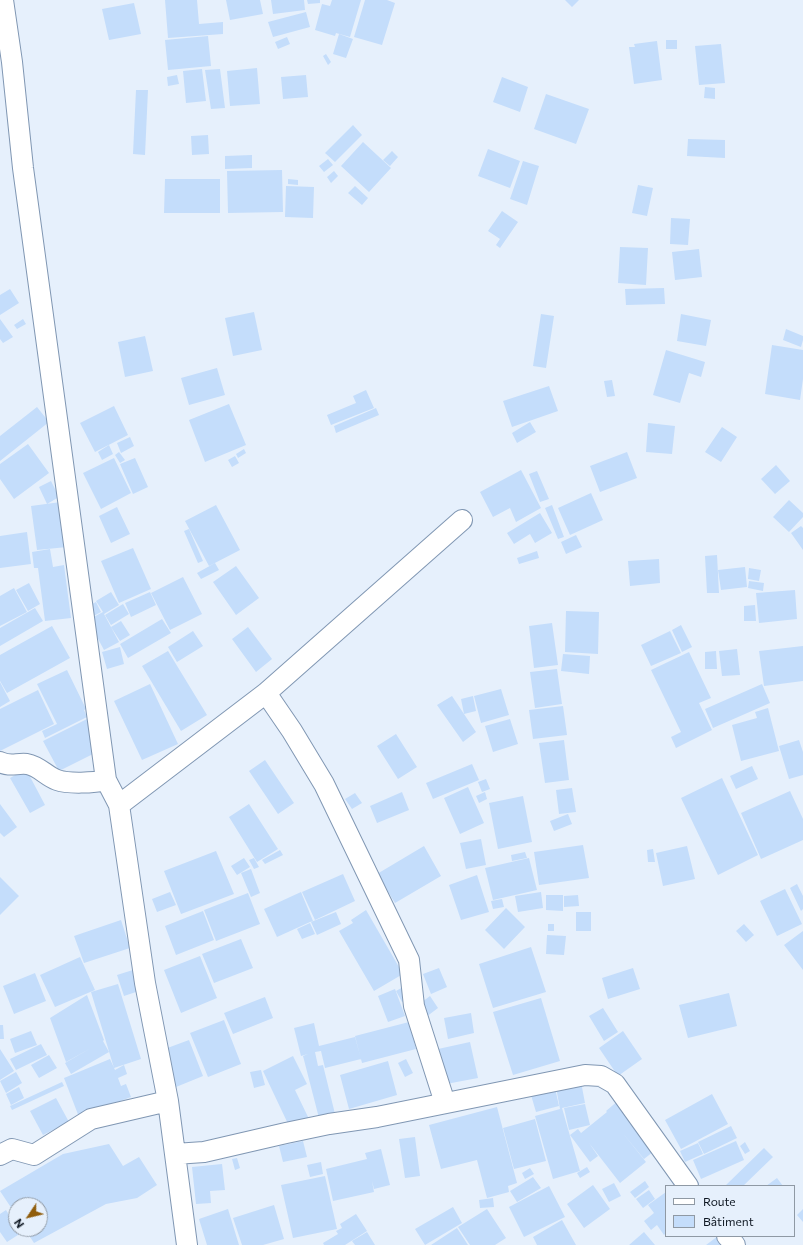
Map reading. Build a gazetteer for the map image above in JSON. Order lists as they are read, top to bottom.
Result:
{
  "legend": ["Route", "Bâtiment"],
  "north": "bottom left"
}
